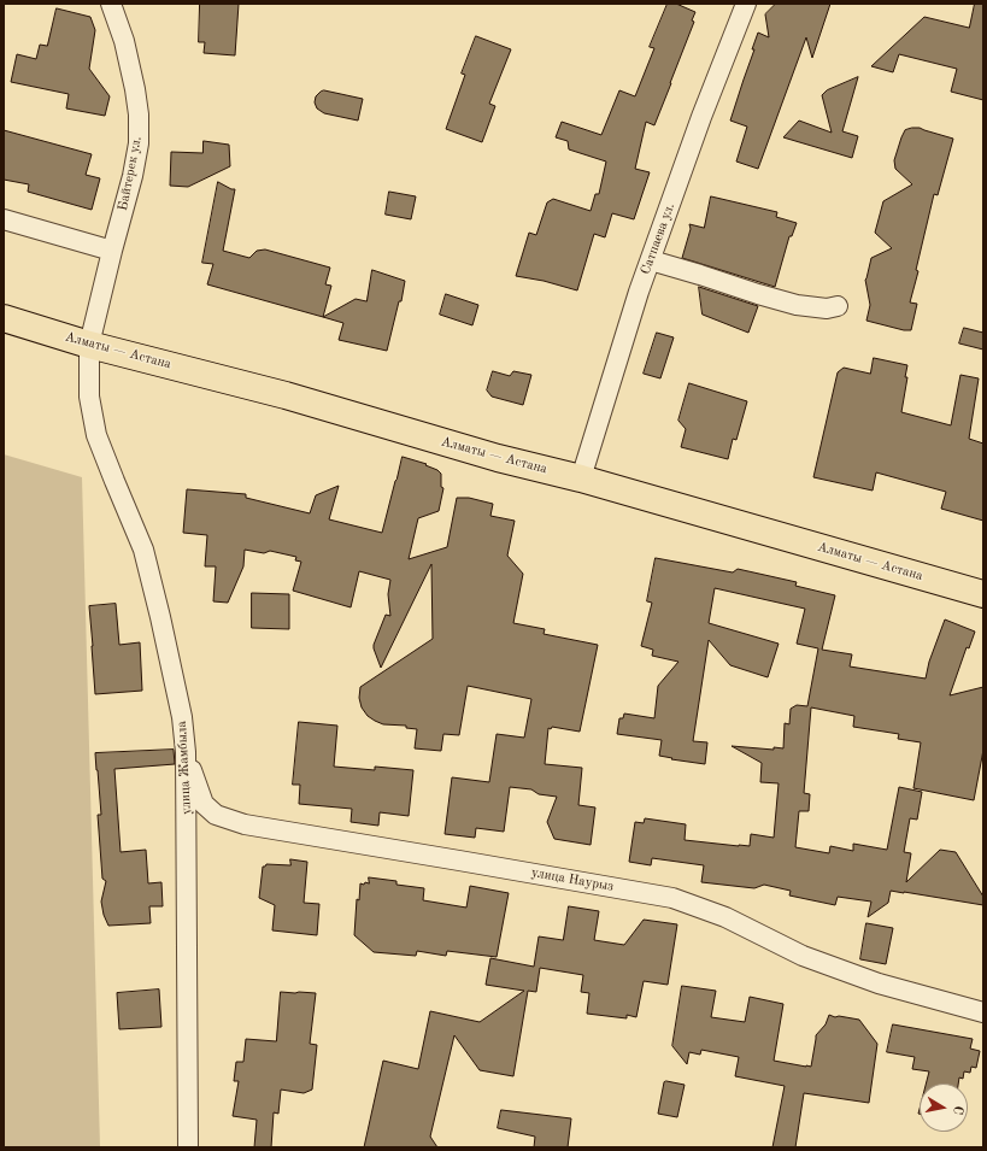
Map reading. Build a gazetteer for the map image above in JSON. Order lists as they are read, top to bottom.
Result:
{
  "streets": {
    "highway": ["Алматы — Астана"],
    "street": [
      "Байтерек ул.",
      "Сатпаева ул.",
      "улица Жамбыла",
      "улица Наурыз"
    ]
  },
  "crossings": [
    ["Байтерек ул.", "Алматы — Астана"],
    ["Байтерек ул.", "улица Жамбыла"],
    ["Сатпаева ул.", "Алматы — Астана"],
    ["Алматы — Астана", "улица Жамбыла"],
    ["улица Жамбыла", "улица Наурыз"]
  ],
  "north": "right"
}
